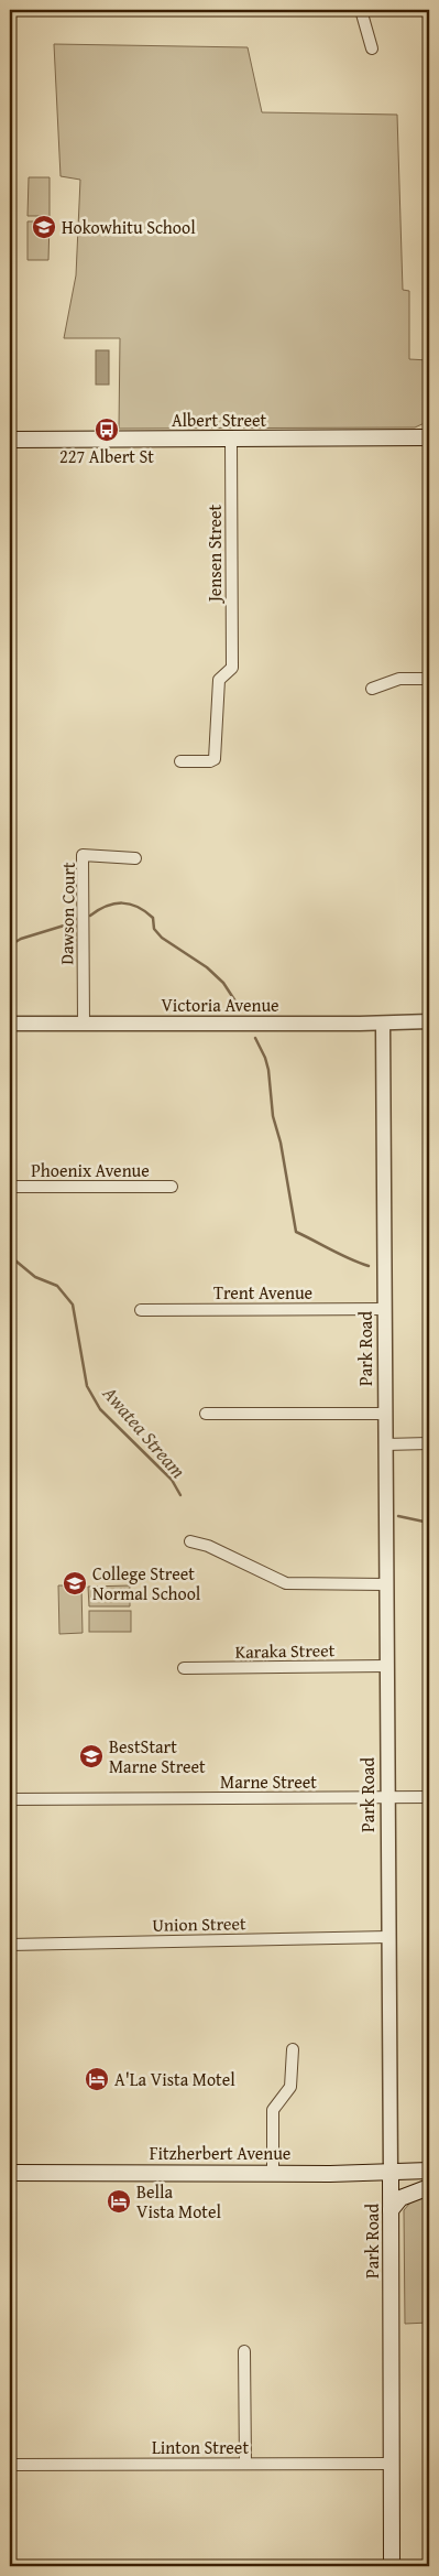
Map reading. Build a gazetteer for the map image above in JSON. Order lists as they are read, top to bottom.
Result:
{
  "streets": {
    "main road": ["Albert Street", "Park Road", "Fitzherbert Avenue"],
    "street": [
      "Jensen Street",
      "Dawson Court",
      "Victoria Avenue",
      "Phoenix Avenue",
      "Trent Avenue",
      "Karaka Street",
      "Marne Street",
      "Union Street",
      "Linton Street"
    ]
  },
  "crossings": [
    ["Albert Street", "Jensen Street"],
    ["Dawson Court", "Victoria Avenue"],
    ["Victoria Avenue", "Park Road"],
    ["Trent Avenue", "Park Road"],
    ["Park Road", "Karaka Street"],
    ["Park Road", "Marne Street"],
    ["Park Road", "Union Street"],
    ["Park Road", "Fitzherbert Avenue"],
    ["Park Road", "Linton Street"]
  ],
  "water": ["Awatea Stream"],
  "places": {
    "school or university": ["Hokowhitu School", "College Street Normal School", "BestStart Marne Street"],
    "bus stop": ["227 Albert St"],
    "hotel": ["A'La Vista Motel", "Bella Vista Motel"]
  }
}
